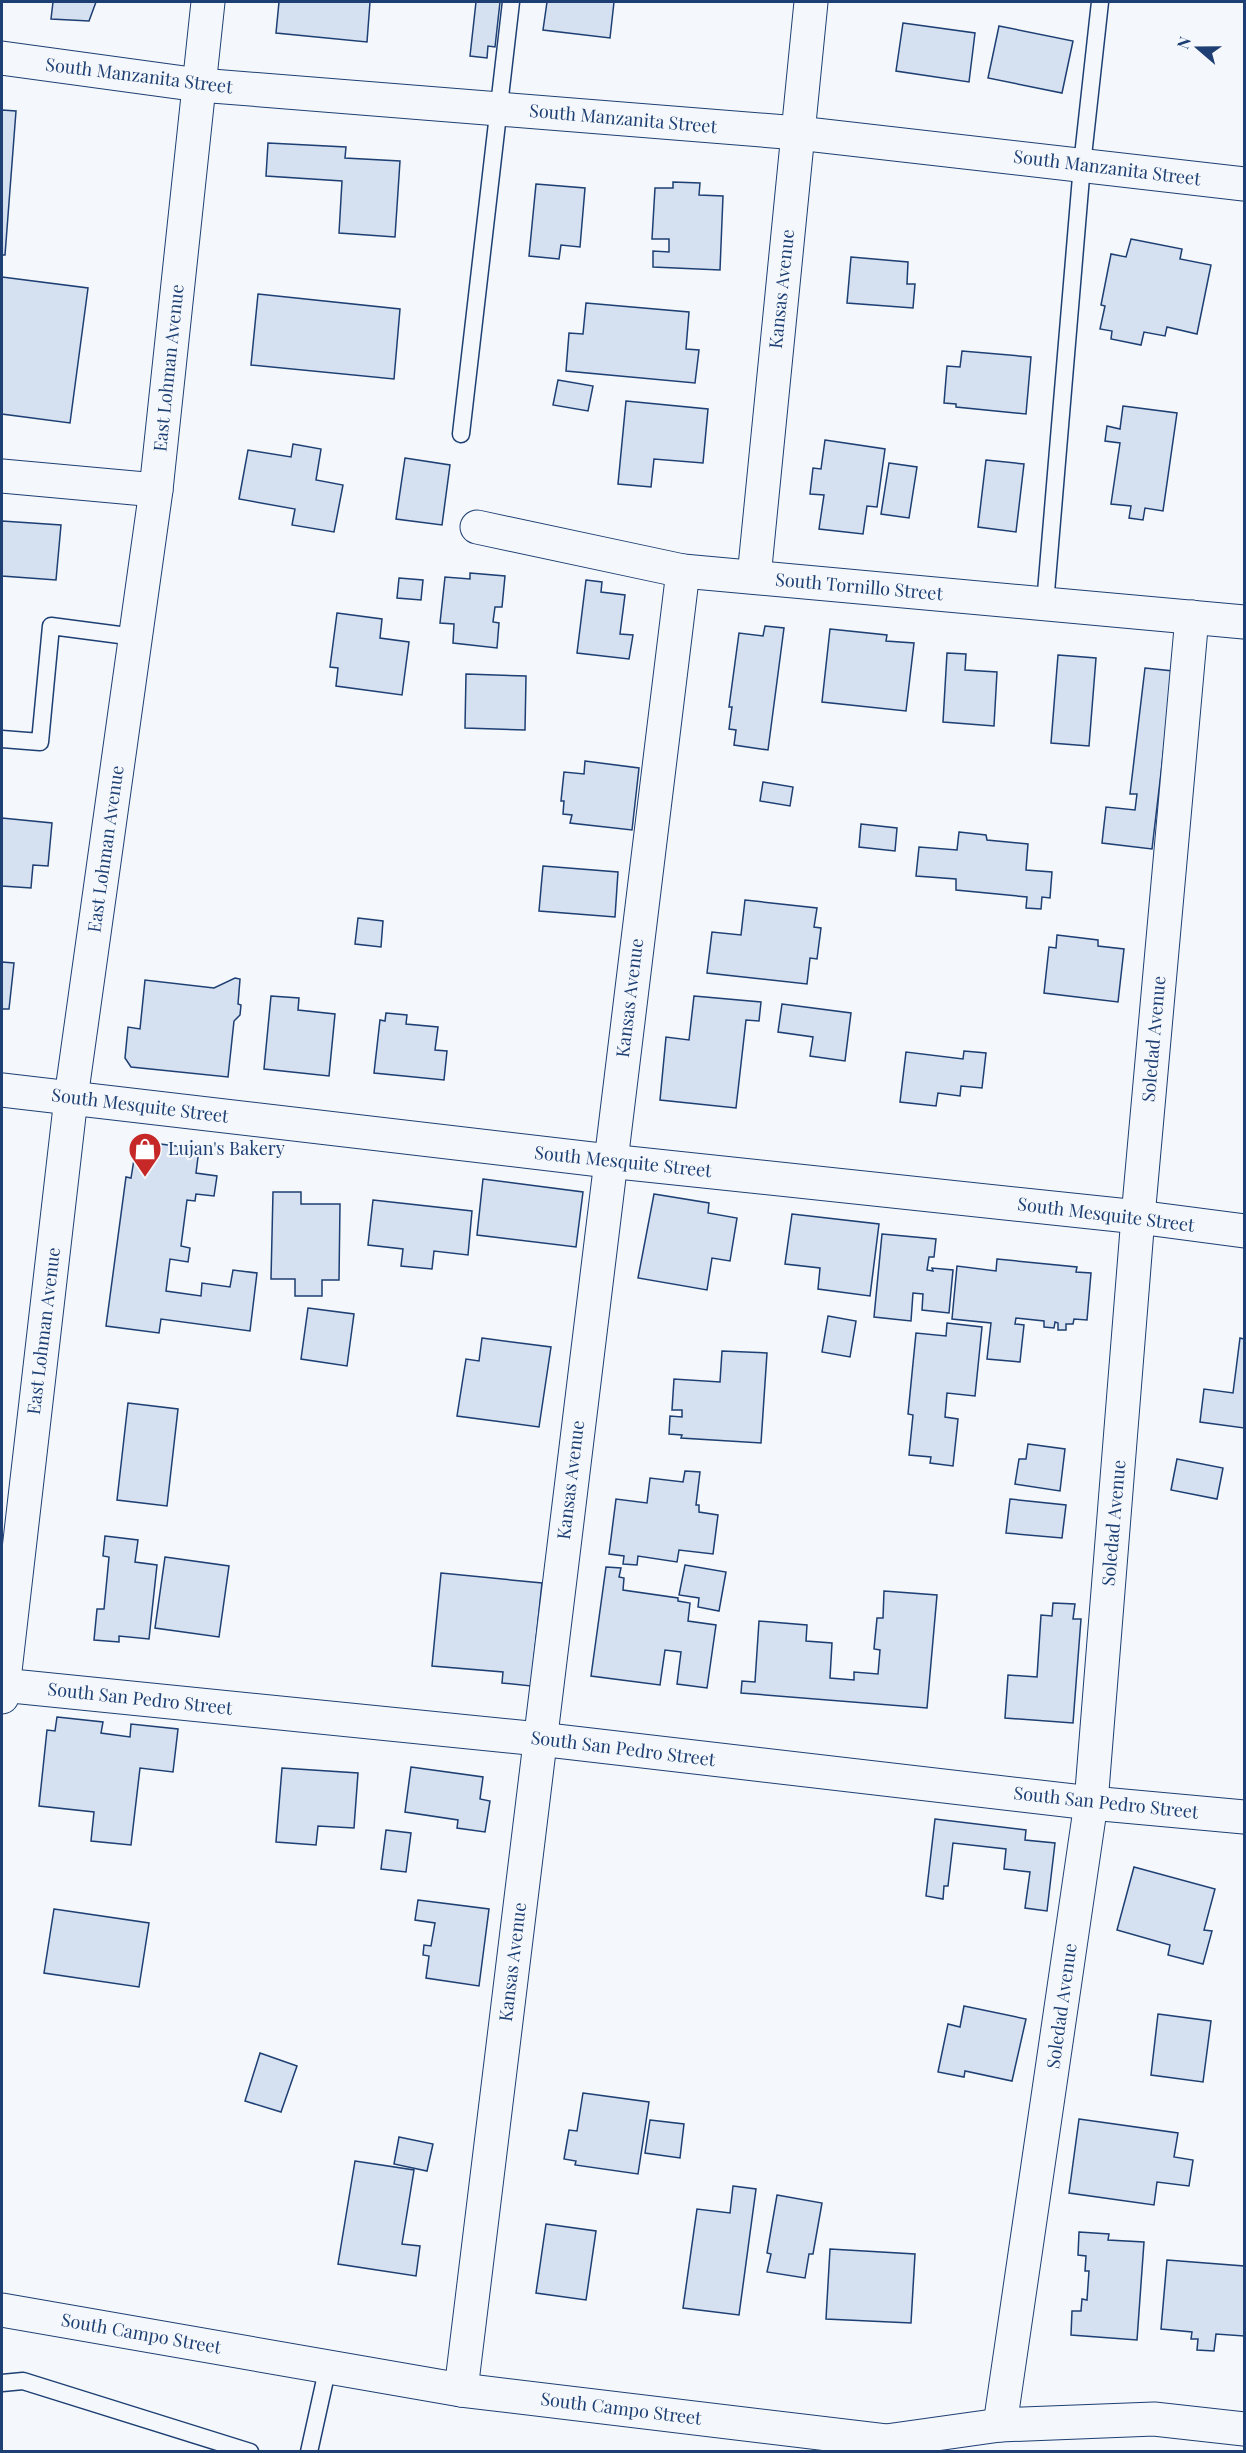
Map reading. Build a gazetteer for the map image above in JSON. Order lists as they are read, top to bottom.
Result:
{
  "streets": {
    "street": [
      "South Manzanita Street",
      "Kansas Avenue",
      "East Lohman Avenue",
      "South Tornillo Street",
      "Soledad Avenue",
      "South Mesquite Street",
      "South San Pedro Street",
      "South Campo Street"
    ]
  },
  "crossings": [
    ["South Manzanita Street", "Kansas Avenue"],
    ["South Manzanita Street", "East Lohman Avenue"],
    ["Kansas Avenue", "South Tornillo Street"],
    ["Kansas Avenue", "South Mesquite Street"],
    ["Kansas Avenue", "South San Pedro Street"],
    ["Kansas Avenue", "South Campo Street"],
    ["East Lohman Avenue", "South Mesquite Street"],
    ["East Lohman Avenue", "South San Pedro Street"],
    ["South Tornillo Street", "Soledad Avenue"],
    ["Soledad Avenue", "South Mesquite Street"],
    ["Soledad Avenue", "South San Pedro Street"],
    ["Soledad Avenue", "South Campo Street"]
  ],
  "places": {
    "shop": ["Lujan's Bakery"]
  },
  "north": "left"
}
